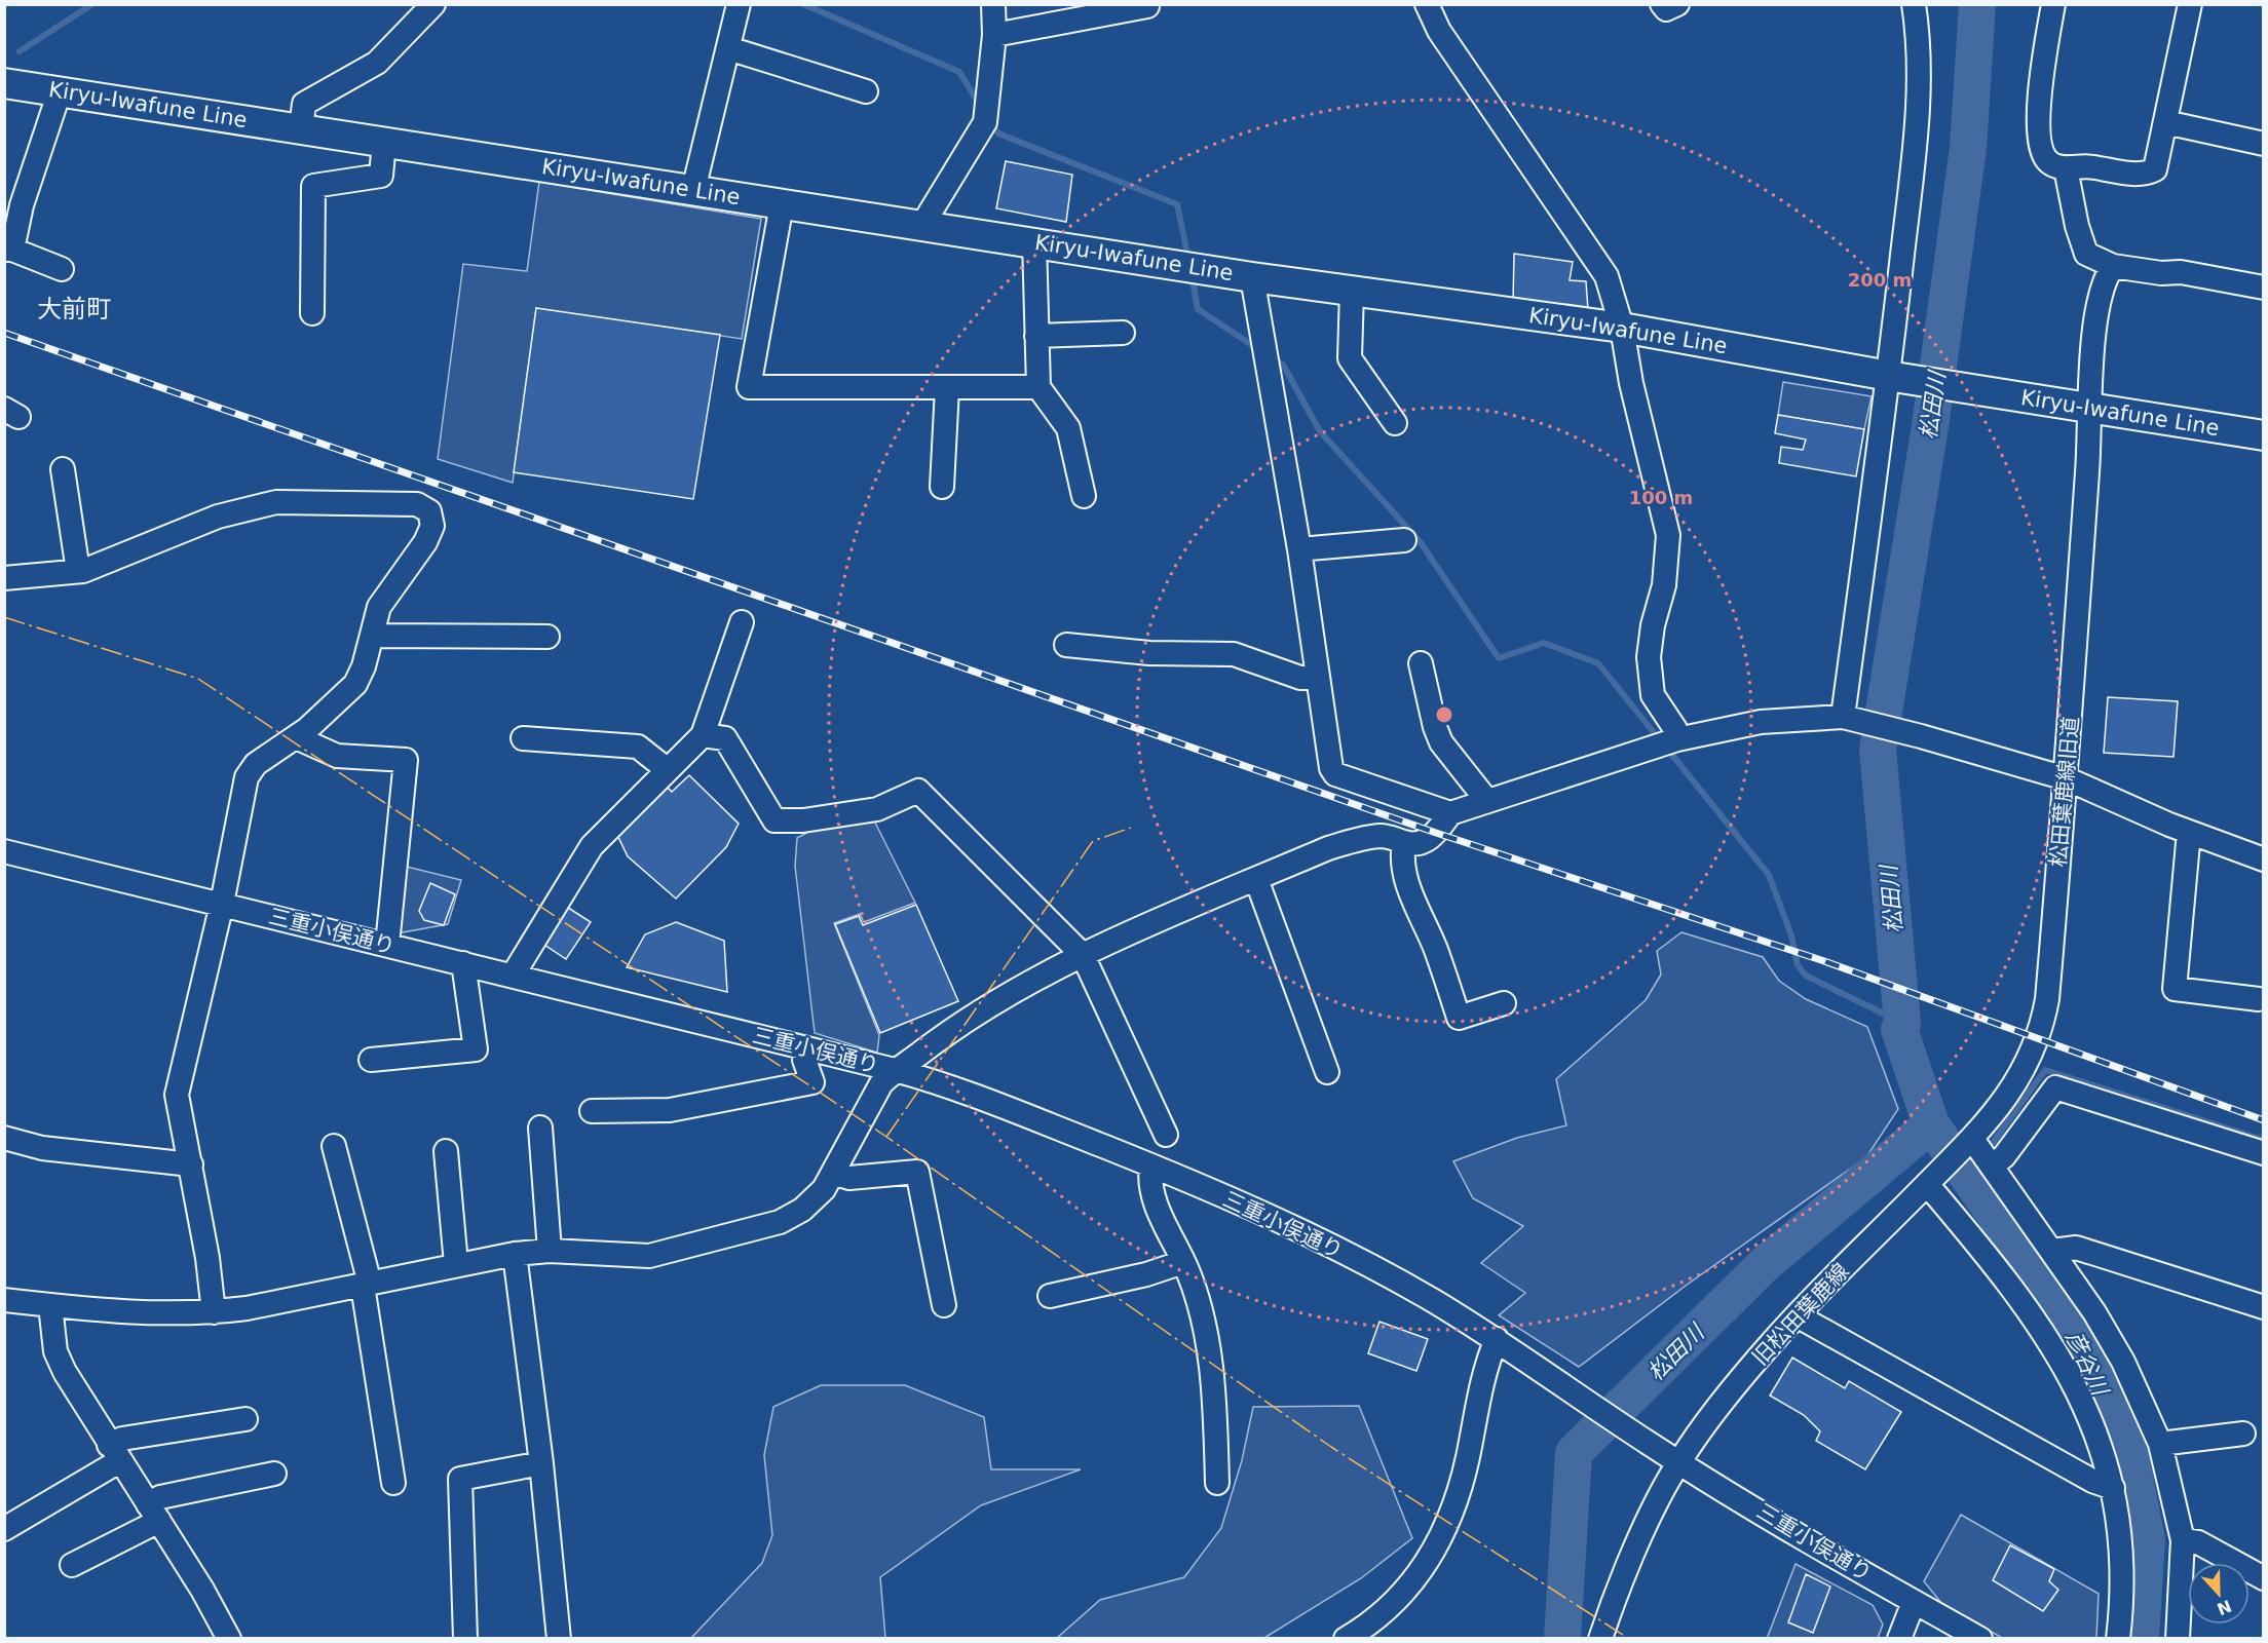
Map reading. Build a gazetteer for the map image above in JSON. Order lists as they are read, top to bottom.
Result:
{
  "streets": {
    "main road": ["Kiryu-Iwafune Line"],
    "street": ["松田葉鹿線旧道", "三重小俣通り", "旧松田葉鹿線"]
  },
  "crossings": [
    ["Kiryu-Iwafune Line", "松田葉鹿線旧道"],
    ["松田葉鹿線旧道", "旧松田葉鹿線"],
    ["三重小俣通り", "旧松田葉鹿線"]
  ],
  "districts": ["大前町"],
  "water": ["松田川", "彦谷川"],
  "north": "bottom",
  "rings": ["200 m", "100 m"]
}
